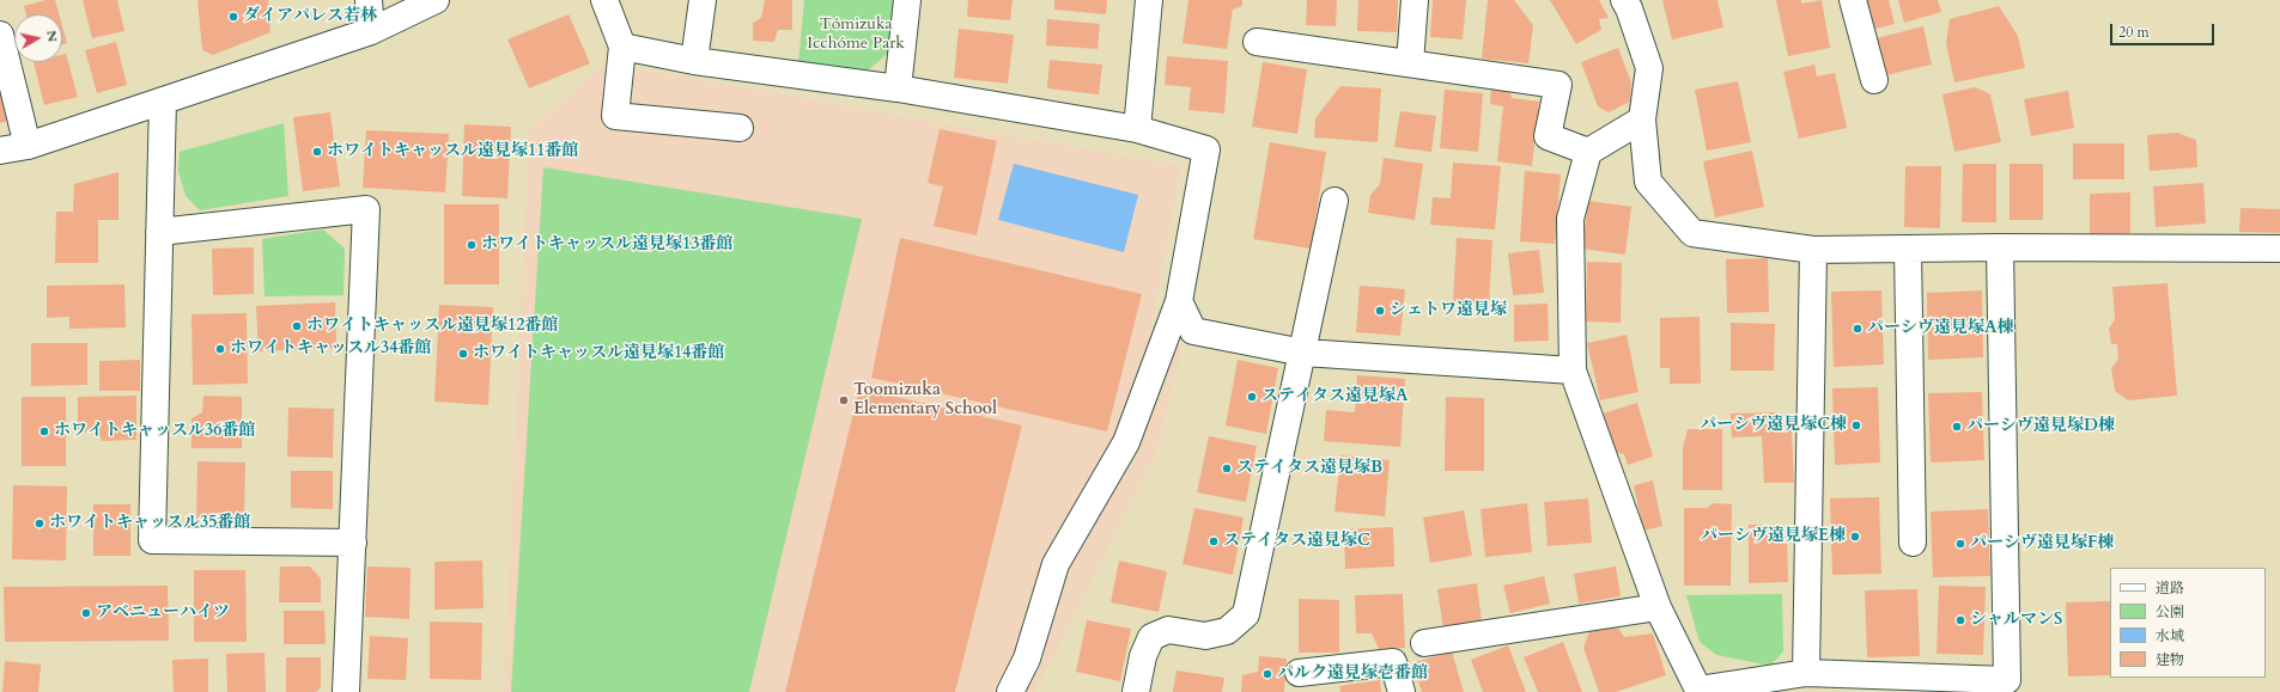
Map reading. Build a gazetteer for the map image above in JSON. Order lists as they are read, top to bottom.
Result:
{
  "parks": ["Tómizuka Icchóme Park"],
  "places": [
    "ダイアパレス若林",
    "ホワイトキャッスル遠見塚11番館",
    "ホワイトキャッスル遠見塚13番館",
    "シェトワ遠見塚",
    "ホワイトキャッスル遠見塚12番館",
    "パーシヴ遠見塚A棟",
    "ホワイトキャッスル34番館",
    "ホワイトキャッスル遠見塚14番館",
    "ステイタス遠見塚A",
    "Toomizuka Elementary School",
    "パーシヴ遠見塚C棟",
    "パーシヴ遠見塚D棟",
    "ホワイトキャッスル36番館",
    "ステイタス遠見塚B",
    "ホワイトキャッスル35番館",
    "パーシヴ遠見塚E棟",
    "ステイタス遠見塚C",
    "パーシヴ遠見塚F棟",
    "アベニューハイツ",
    "シャルマンS",
    "パルク遠見塚壱番館"
  ],
  "legend": [
    "道路",
    "公園",
    "水域",
    "建物"
  ],
  "scale_bar": "20 m",
  "north": "right"
}
